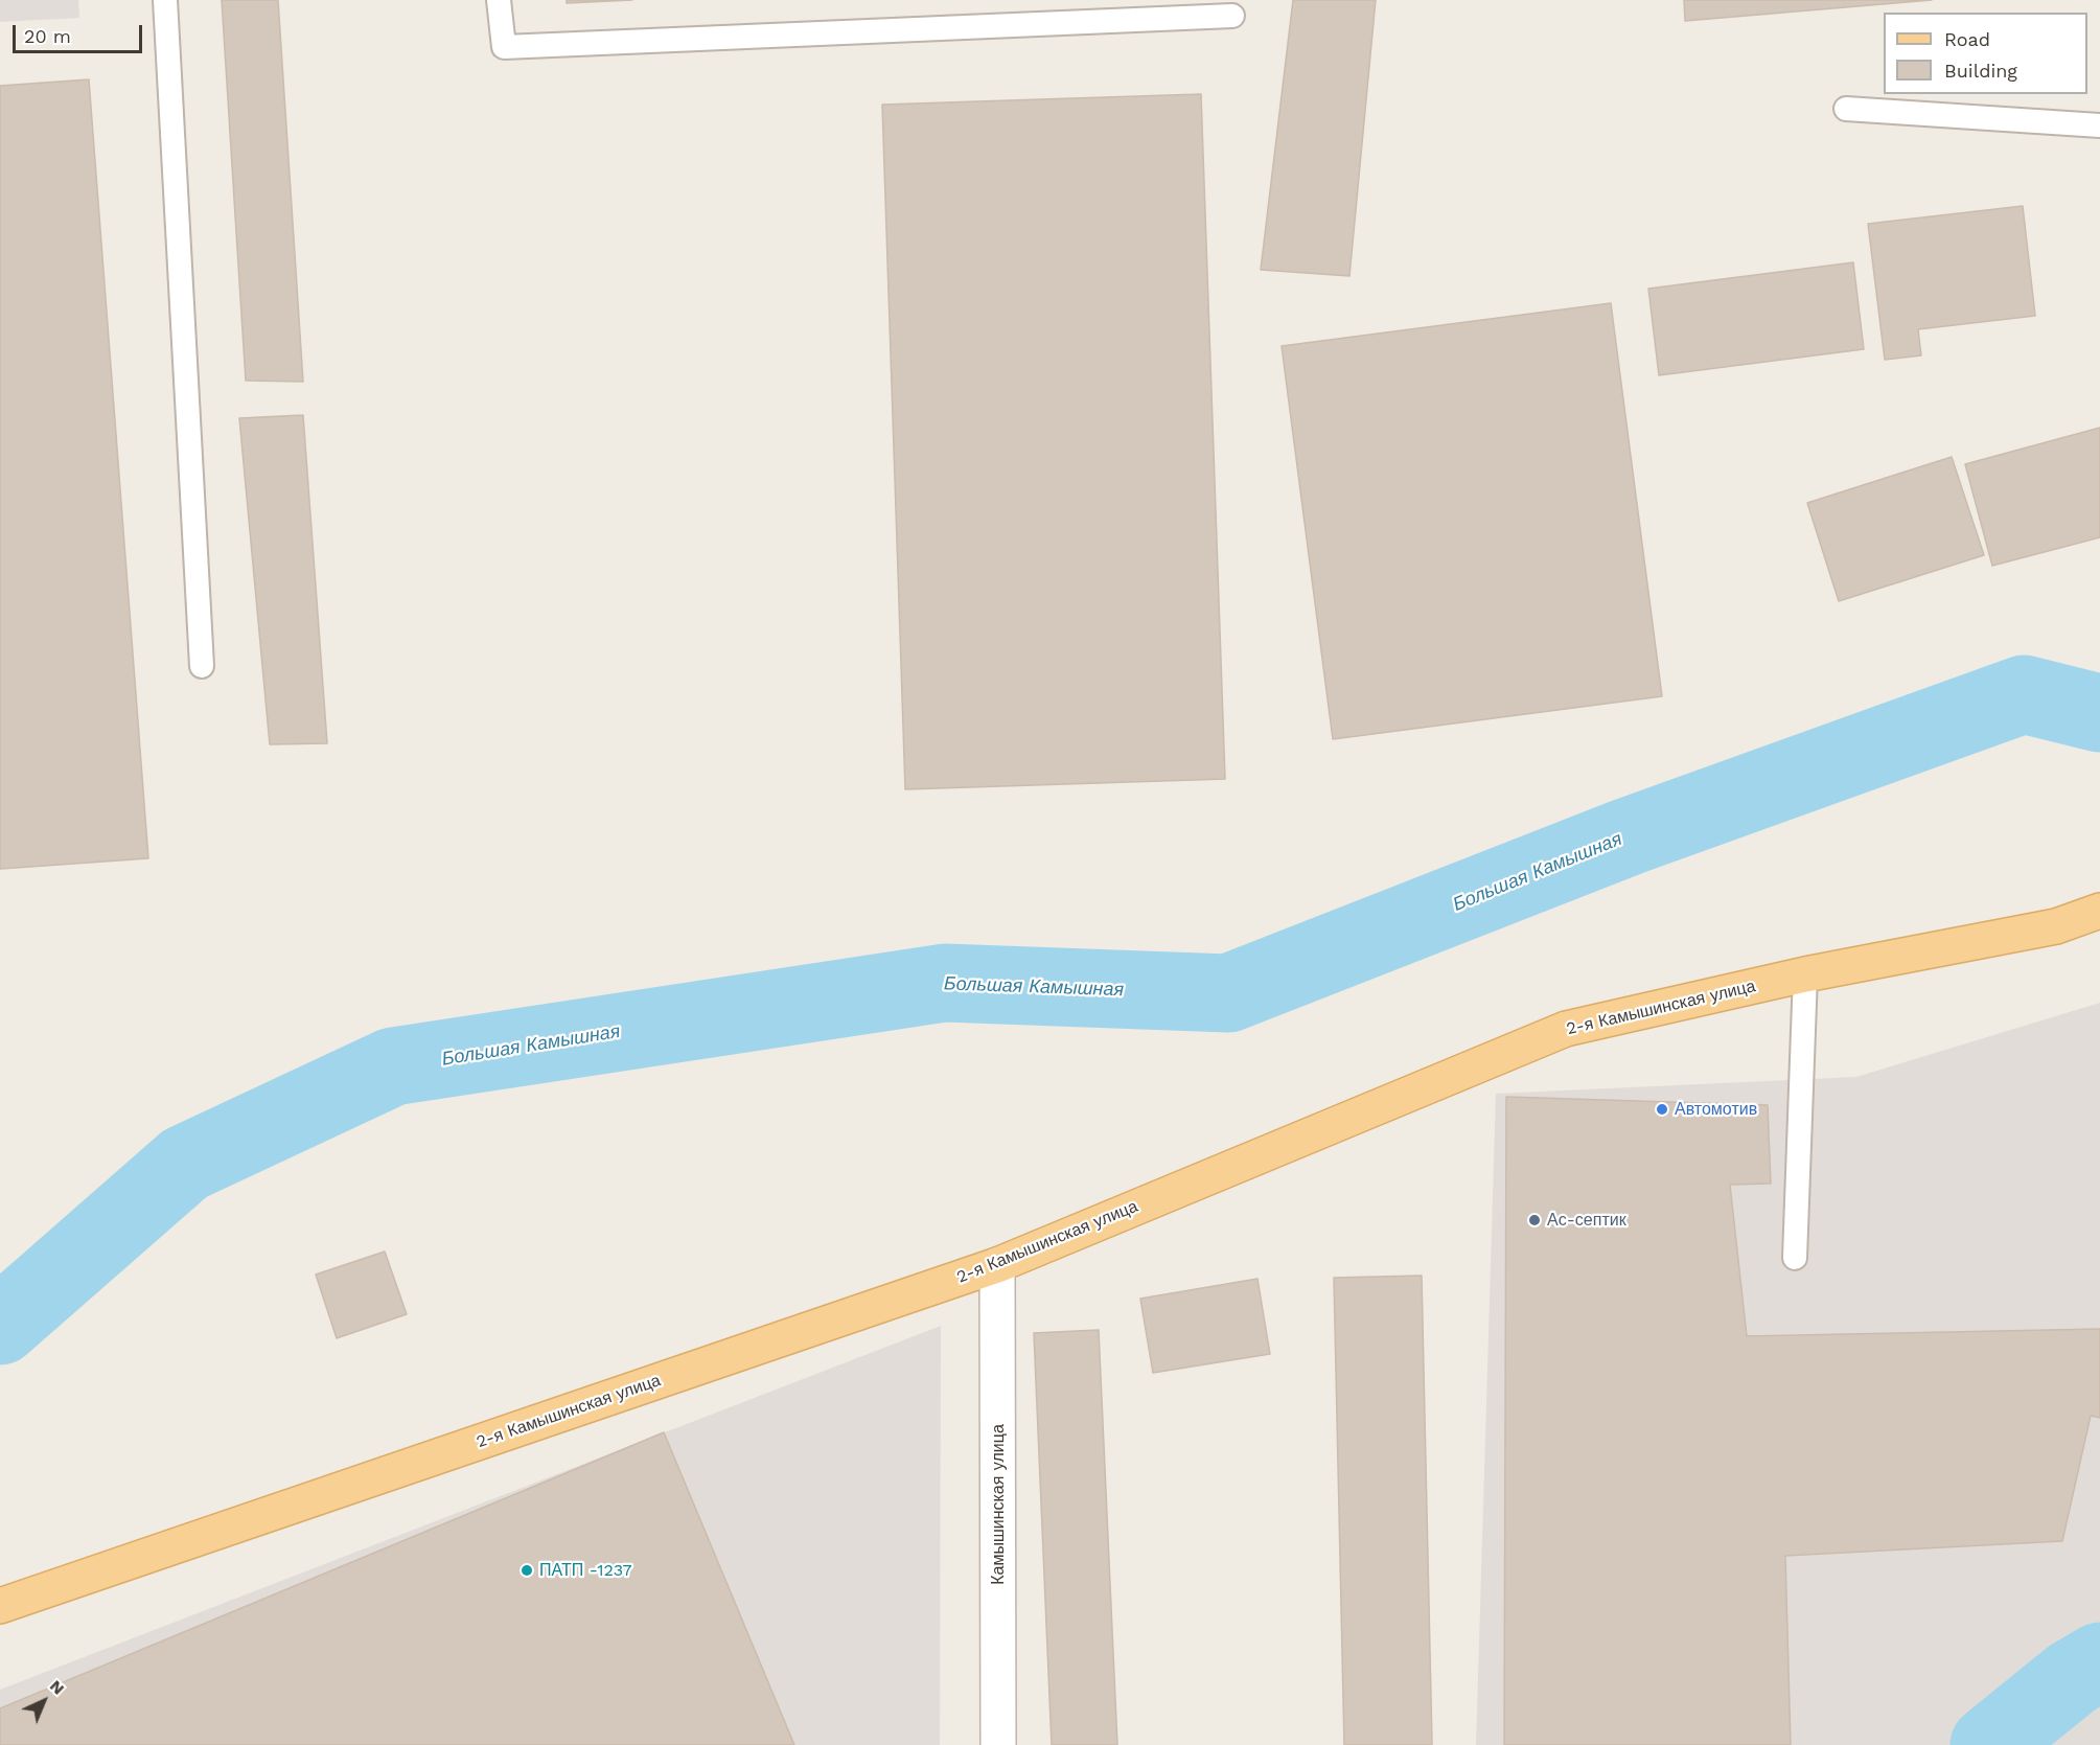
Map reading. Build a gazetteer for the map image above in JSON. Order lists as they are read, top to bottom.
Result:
{
  "streets": {
    "main road": ["2-я Камышинская улица"],
    "street": ["Камышинская улица"]
  },
  "crossings": [
    ["2-я Камышинская улица", "Камышинская улица"]
  ],
  "water": ["Большая Камышная"],
  "places": ["Автомотив", "Ас-септик", "ПАТП -1237"],
  "legend": ["Road", "Building"],
  "scale_bar": "20 m",
  "north": "top right"
}
